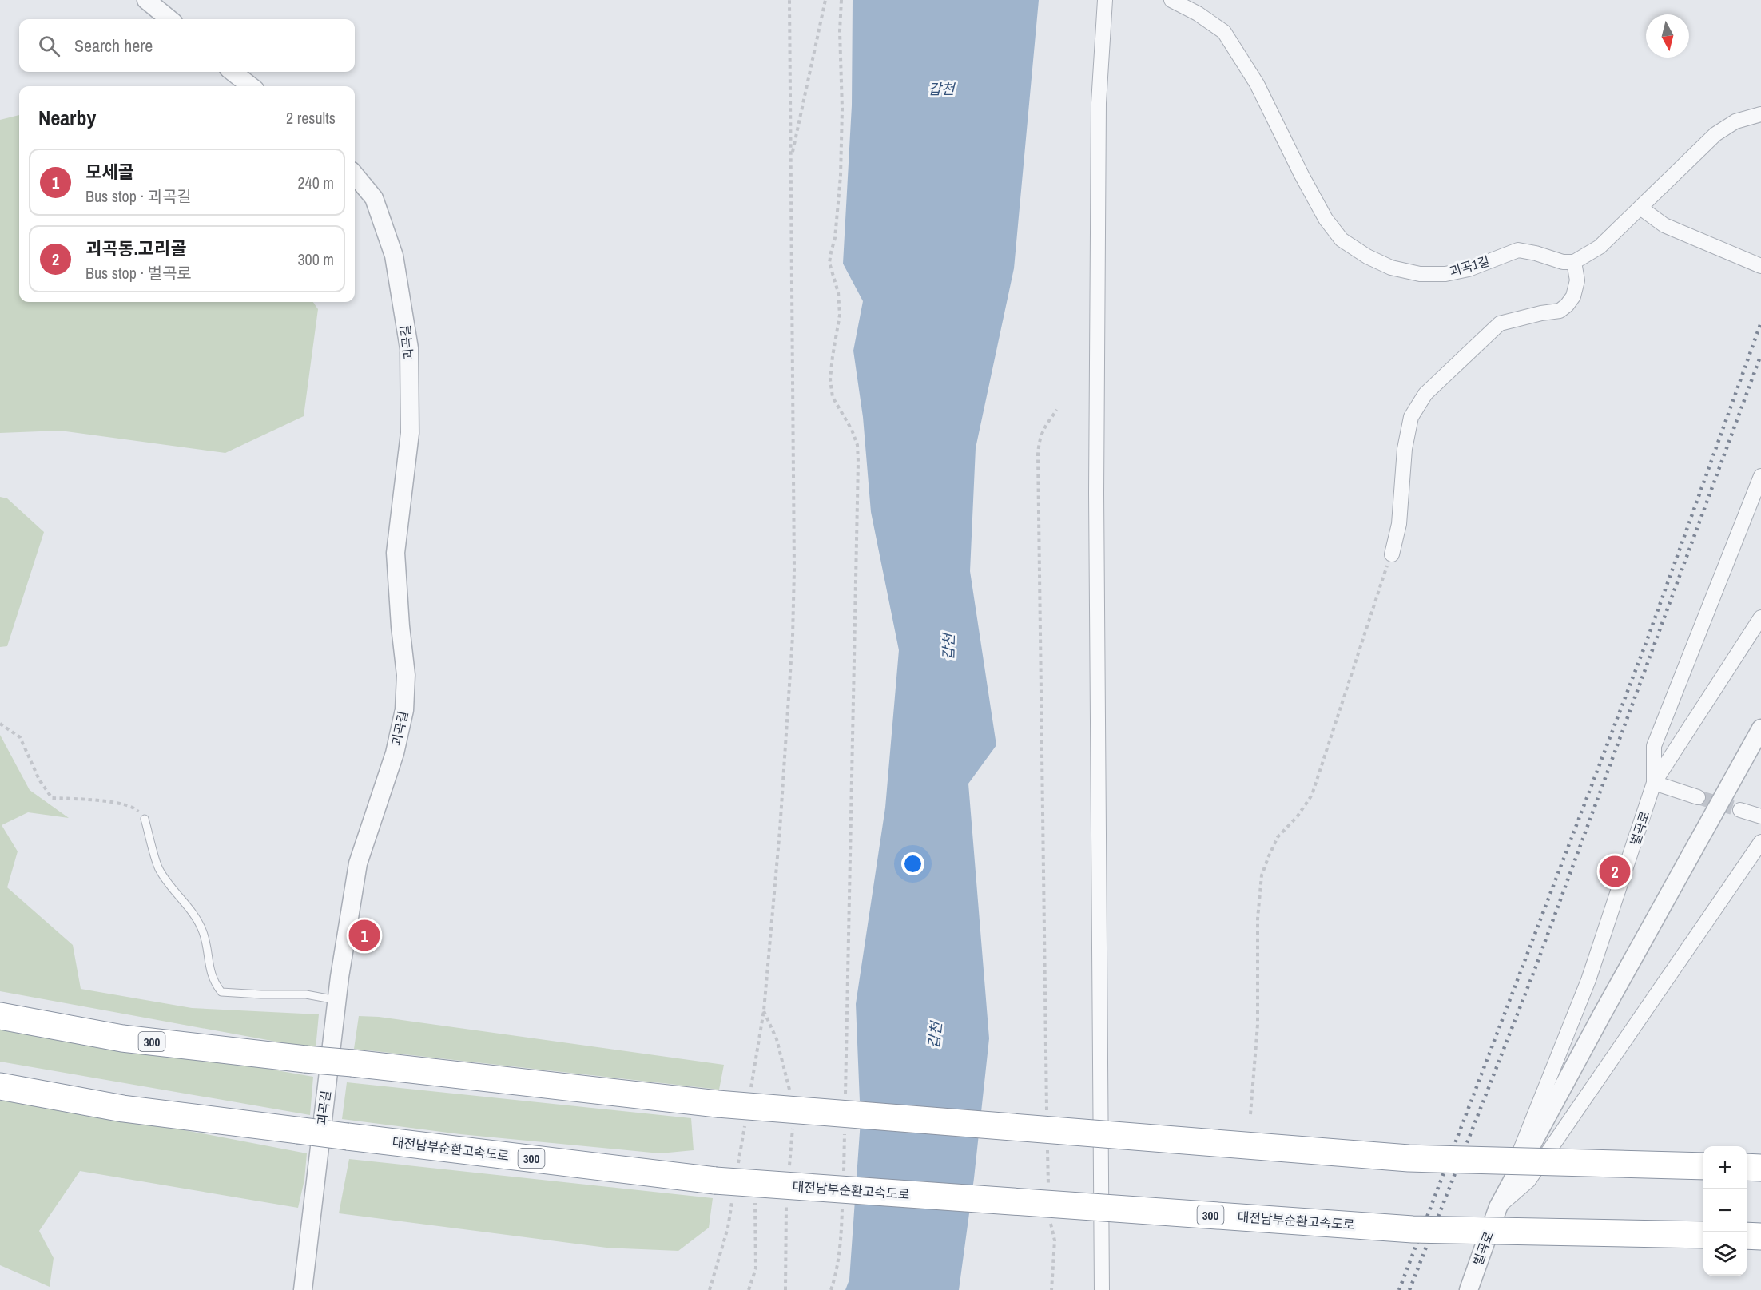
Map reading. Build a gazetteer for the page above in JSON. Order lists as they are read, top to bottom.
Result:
{
  "streets": {
    "highway": ["300", "대전남부순환고속도로"],
    "street": ["괴곡1길", "괴곡길", "벌곡로"]
  },
  "water": ["갑천"],
  "north": "bottom",
  "page": {
    "search": "Search here",
    "heading": ["Nearby", "2 results"],
    "list": [
      {
        "mark": "1",
        "name": "모세골",
        "note": "Bus stop · 괴곡길",
        "value": "240 m"
      },
      {
        "mark": "2",
        "name": "괴곡동.고리골",
        "note": "Bus stop · 벌곡로",
        "value": "300 m"
      }
    ],
    "pins": ["2", "1"],
    "map_buttons": ["+", "−"]
  }
}
